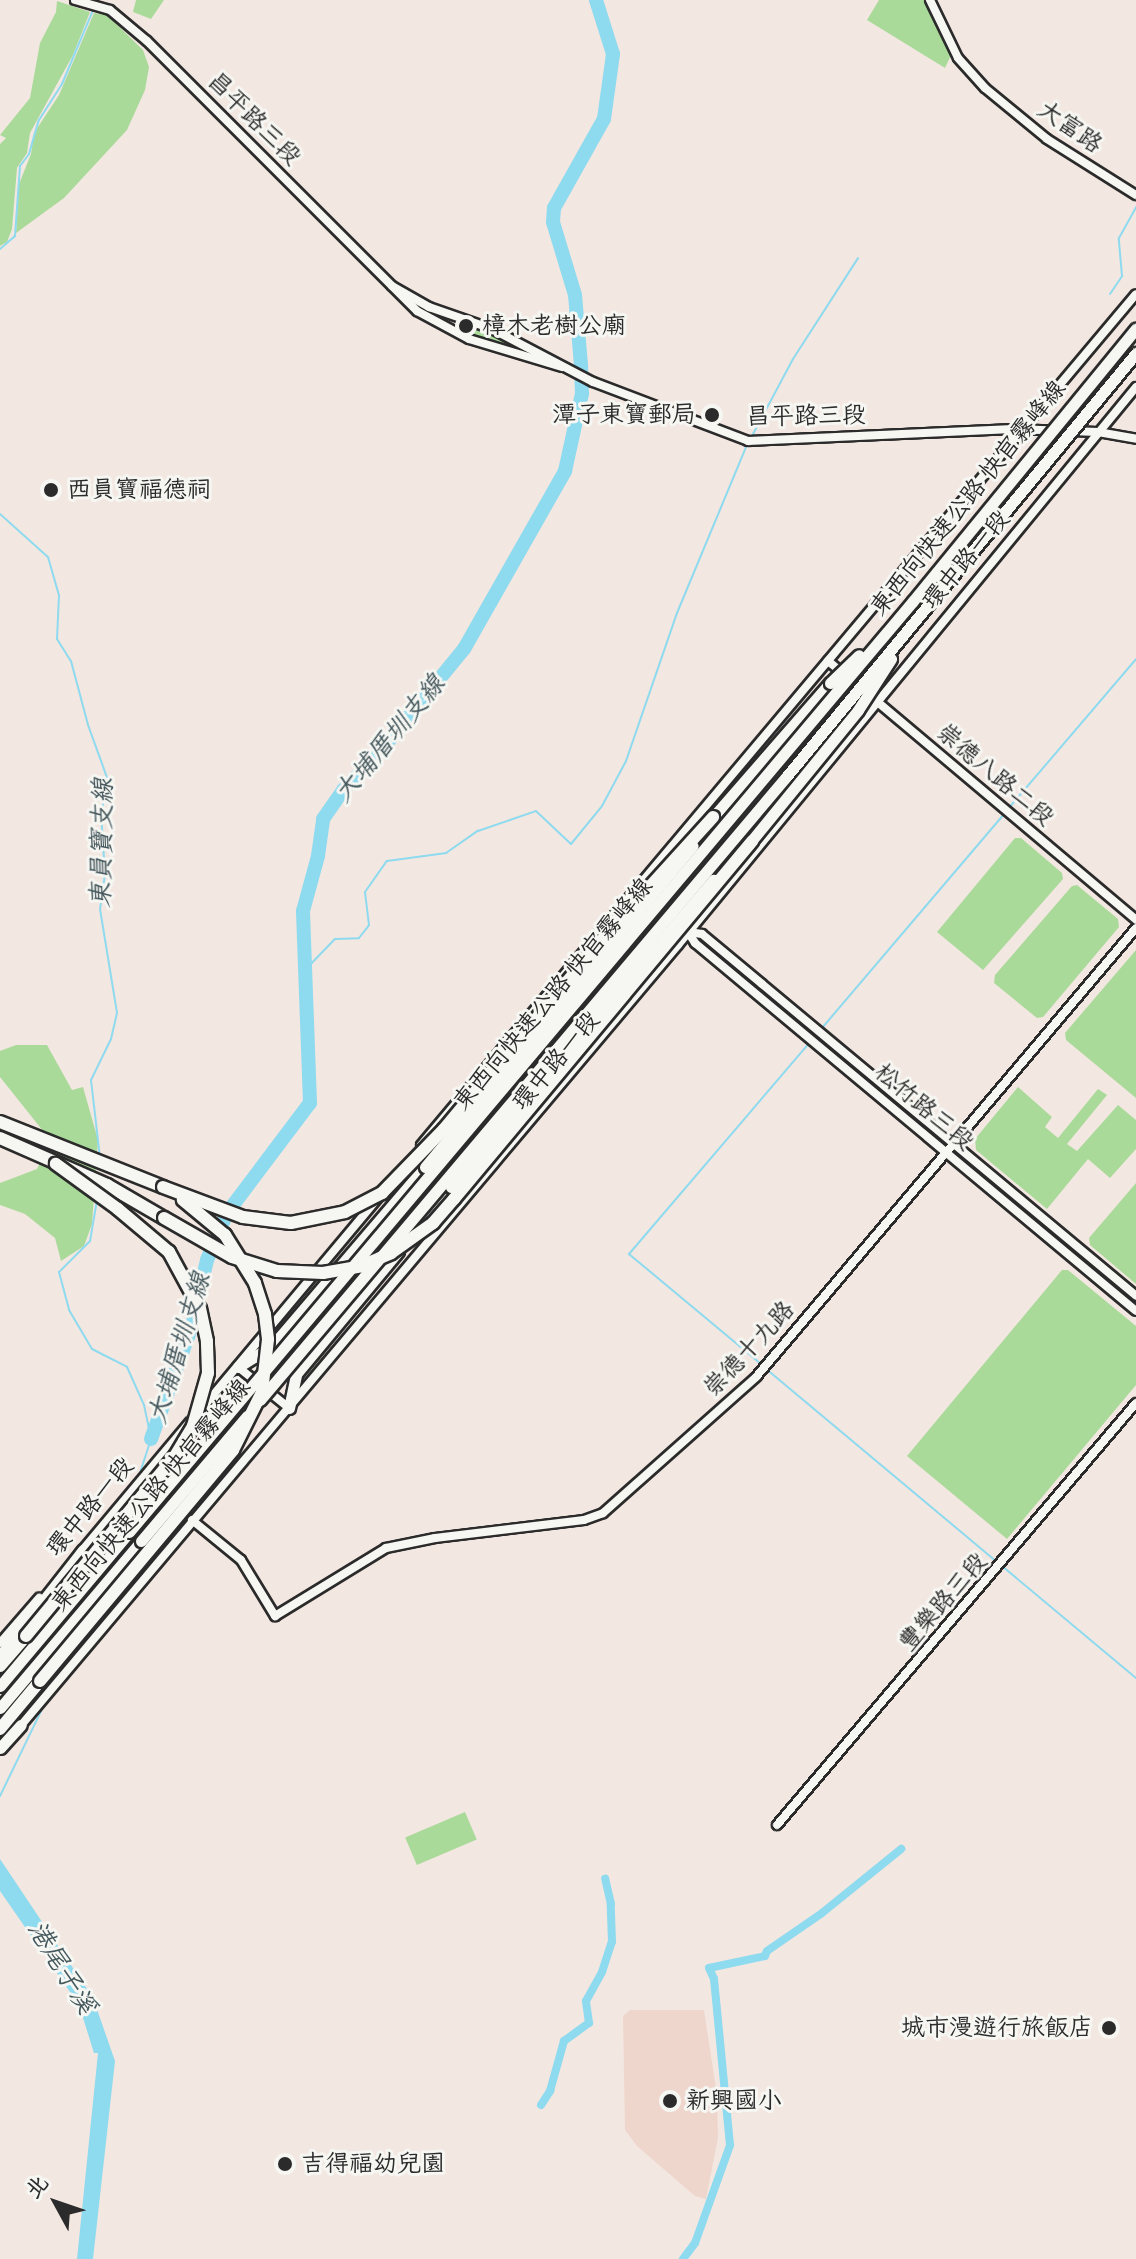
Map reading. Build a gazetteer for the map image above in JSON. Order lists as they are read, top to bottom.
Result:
{
  "streets": {
    "highway": ["東西向快速公路 快官霧峰線"],
    "street": [
      "昌平路三段",
      "大富路",
      "環中路一段",
      "崇德八路二段",
      "松竹路三段",
      "崇德十九路",
      "豐樂路三段"
    ]
  },
  "crossings": [
    ["昌平路三段", "環中路一段"],
    ["環中路一段", "崇德八路二段"],
    ["環中路一段", "松竹路三段"],
    ["環中路一段", "崇德十九路"],
    ["松竹路三段", "崇德十九路"]
  ],
  "water": ["大埔厝圳支線", "東員寶支線", "港尾子溪"],
  "places": [
    "樟木老樹公廟",
    "潭子東寶郵局",
    "西員寶福德祠",
    "城市漫遊行旅飯店",
    "新興國小",
    "吉得福幼兒園"
  ],
  "north": "top left"
}
